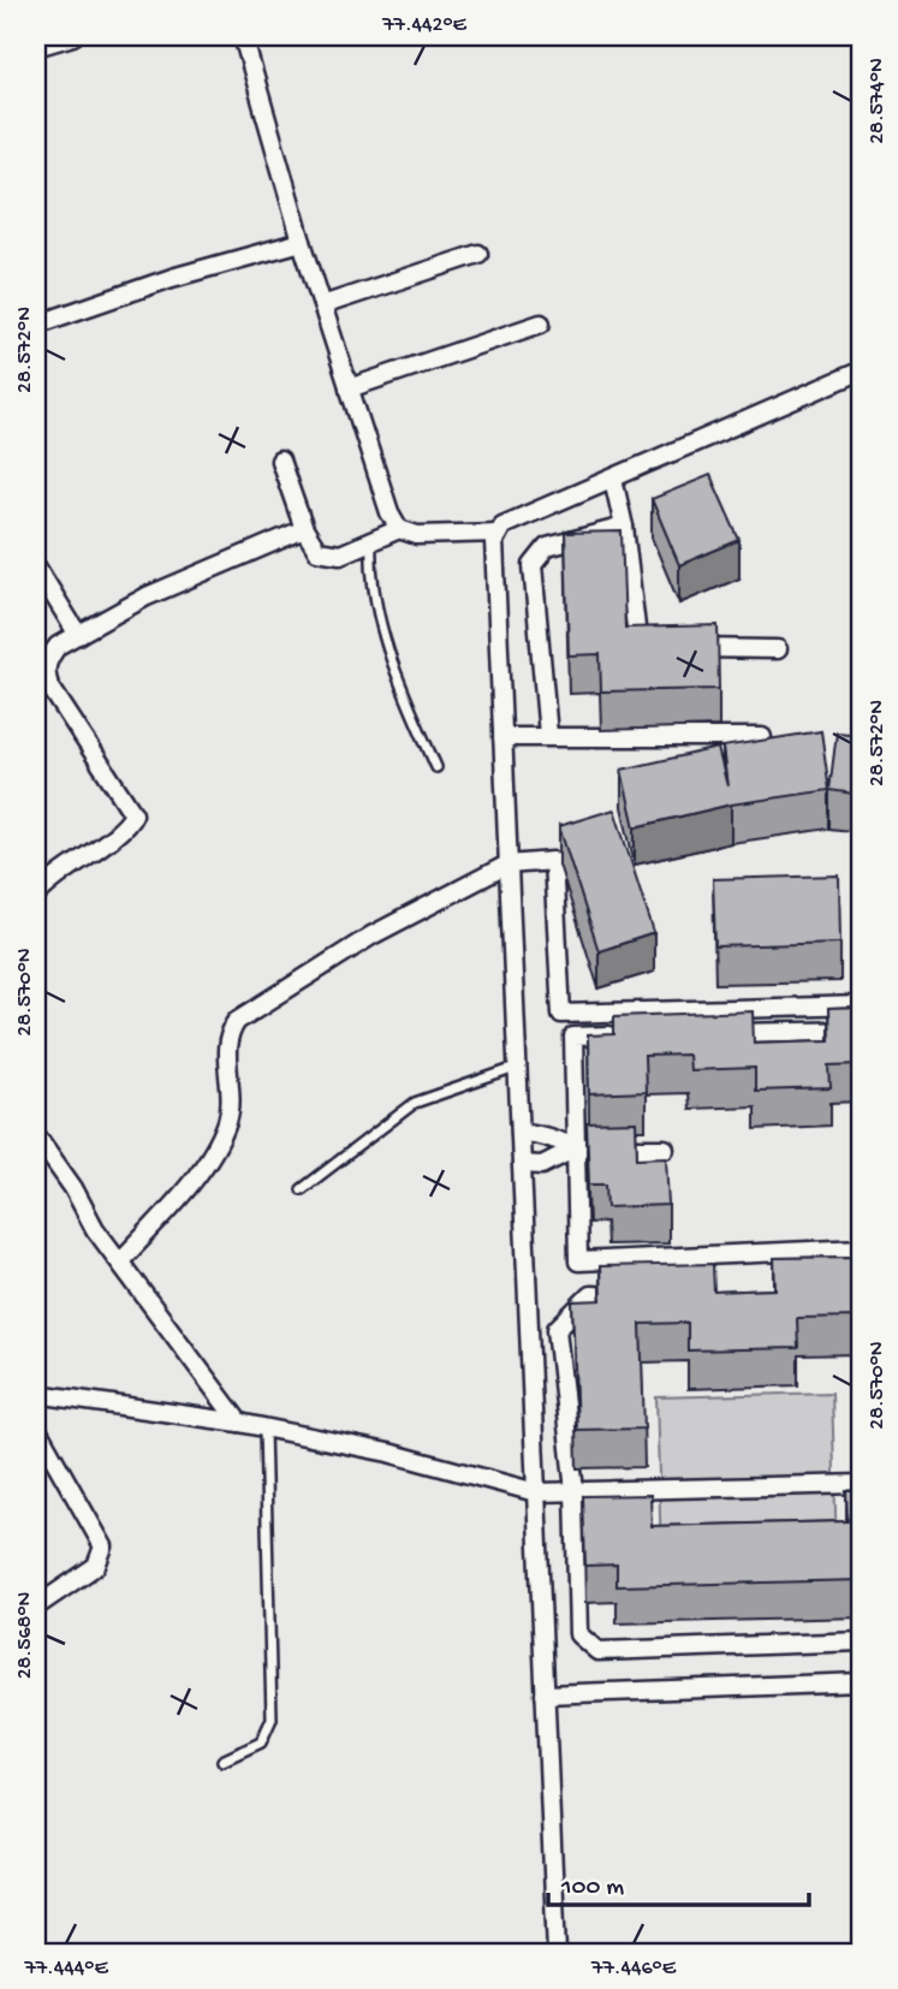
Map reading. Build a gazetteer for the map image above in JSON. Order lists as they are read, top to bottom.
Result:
{
  "scale_bar": "100 m",
  "coordinates": [
    "77.442°E",
    "28.574°N",
    "28.572°N",
    "28.570°N",
    "28.568°N",
    "77.444°E",
    "77.446°E"
  ]
}
